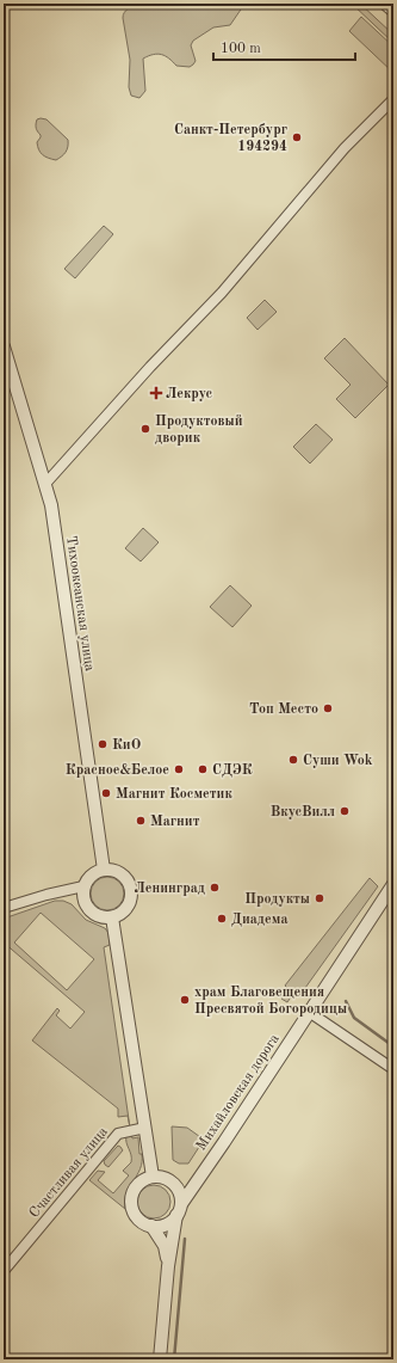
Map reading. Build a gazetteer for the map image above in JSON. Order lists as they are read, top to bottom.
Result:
{
  "streets": {
    "street": ["Тихоокеанская улица", "Михайловская дорога", "Счастливая улица"]
  },
  "places": {
    "other": [
      "Санкт-Петербург 194294",
      "Продуктовый дворик",
      "Топ Место",
      "КиО",
      "Суши Wok",
      "Красное&Белое",
      "СДЭК",
      "Магнит Косметик",
      "ВкусВилл",
      "Магнит",
      "Ленинград",
      "Продукты",
      "Диадема",
      "храм Благовещения Пресвятой Богородицы"
    ],
    "health": ["Лекрус"]
  },
  "scale_bar": "100 m"
}
